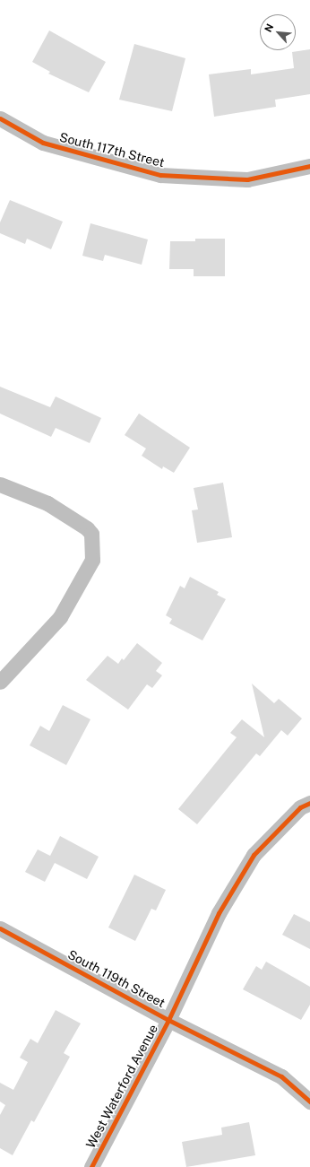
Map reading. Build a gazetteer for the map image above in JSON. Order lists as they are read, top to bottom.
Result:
{
  "streets": {
    "street": ["South 117th Street", "South 119th Street", "West Waterford Avenue"]
  },
  "crossings": [
    ["South 119th Street", "West Waterford Avenue"]
  ],
  "north": "top left"
}
